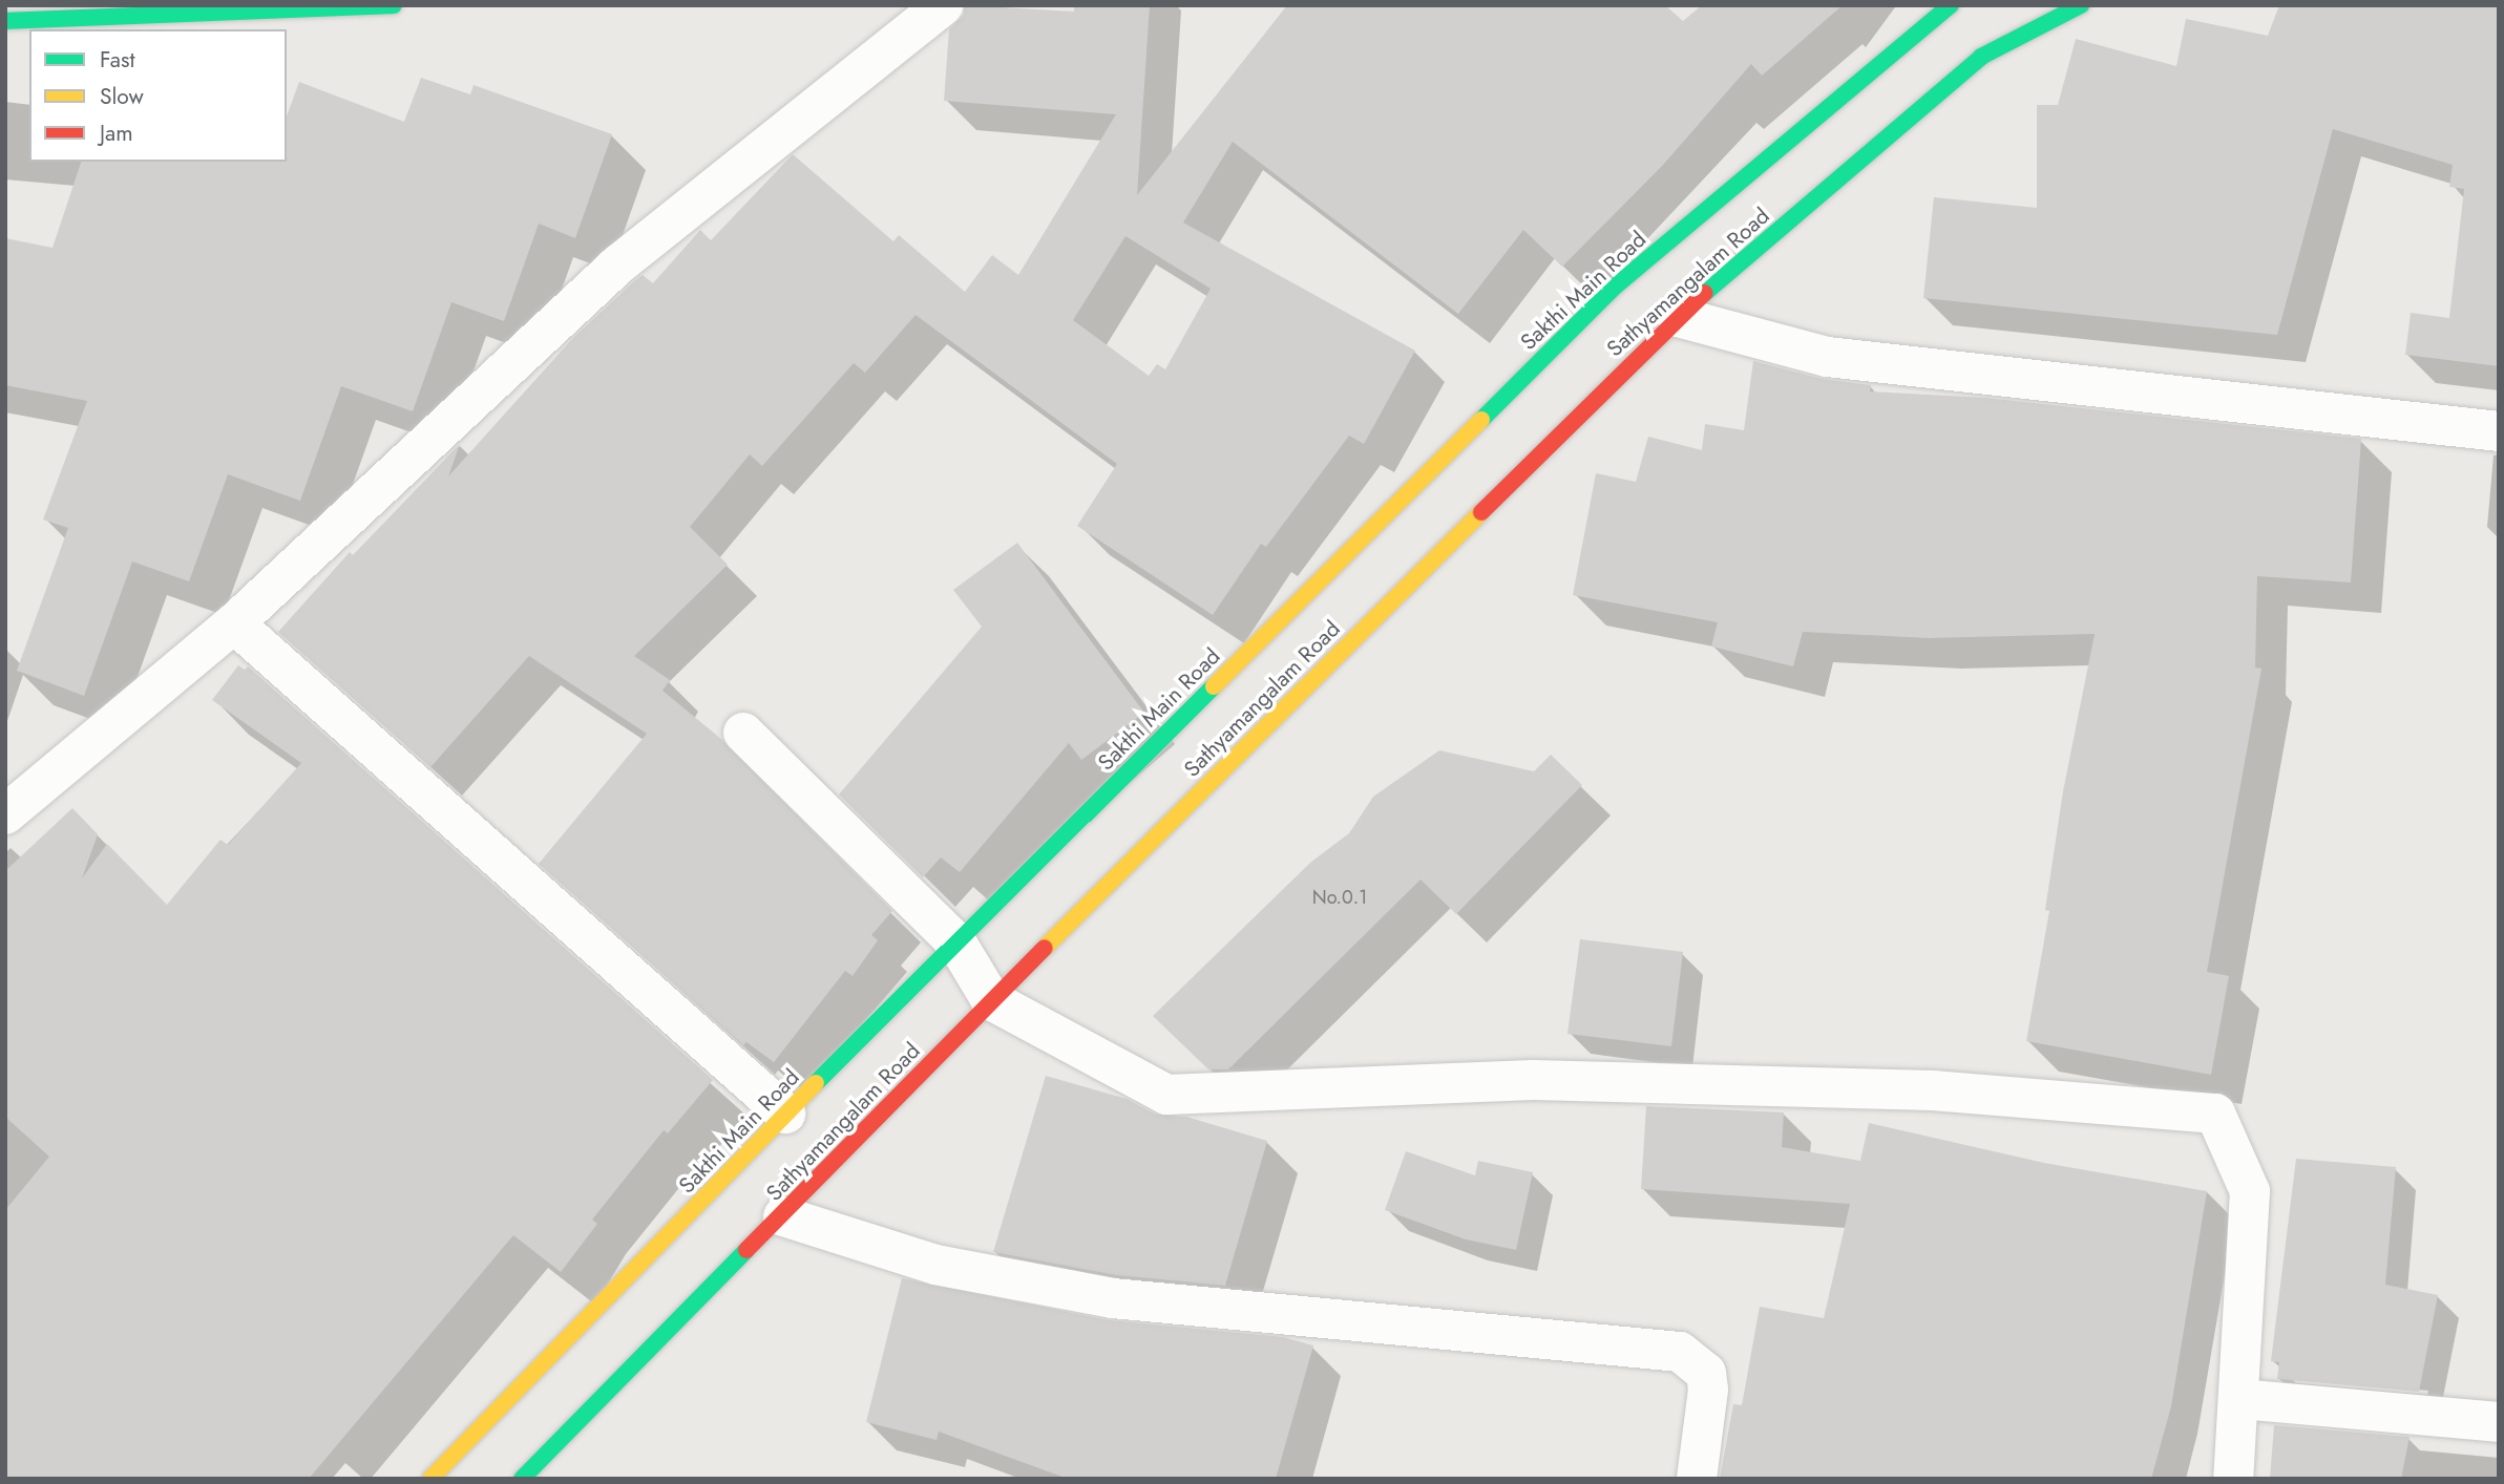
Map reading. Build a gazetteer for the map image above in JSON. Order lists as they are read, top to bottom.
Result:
{
  "streets": {
    "main road": ["Sathyamangalam Road", "Sakthi Main Road"]
  },
  "house_numbers": ["No.0.1"],
  "legend": ["Fast", "Slow", "Jam"]
}
